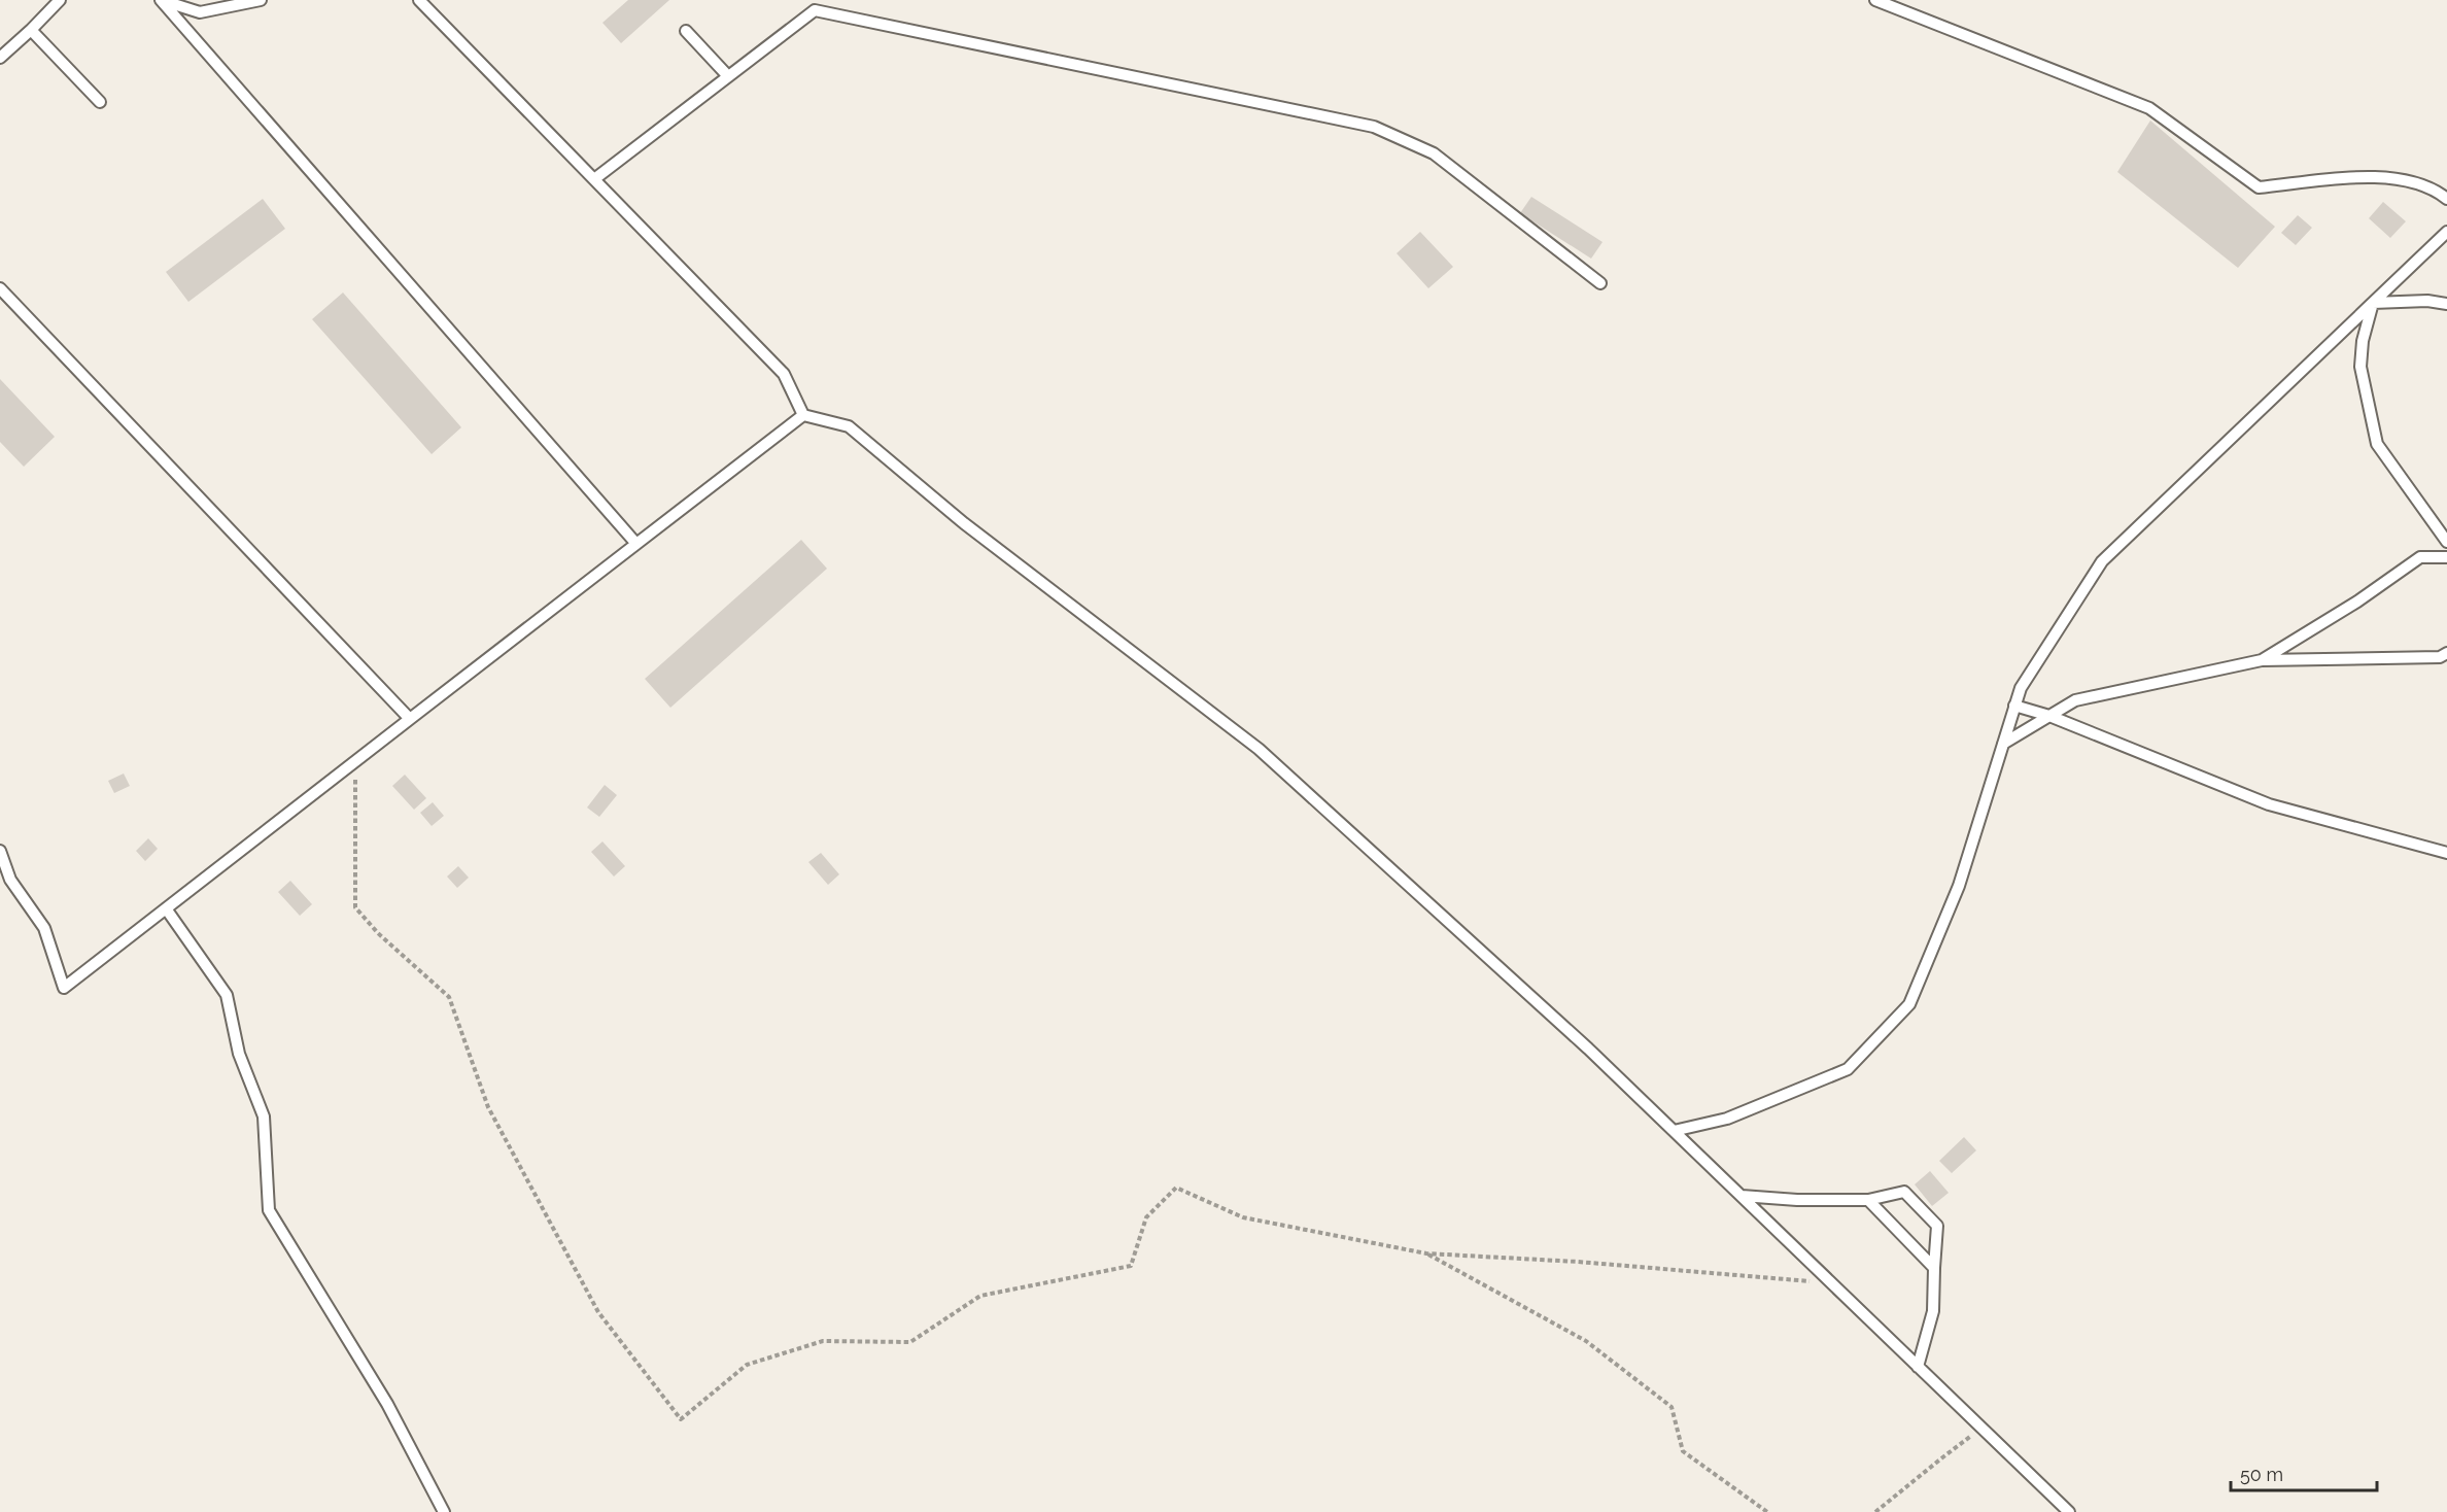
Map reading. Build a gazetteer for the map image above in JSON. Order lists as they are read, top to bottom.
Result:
{
  "scale_bar": "50 m"
}
